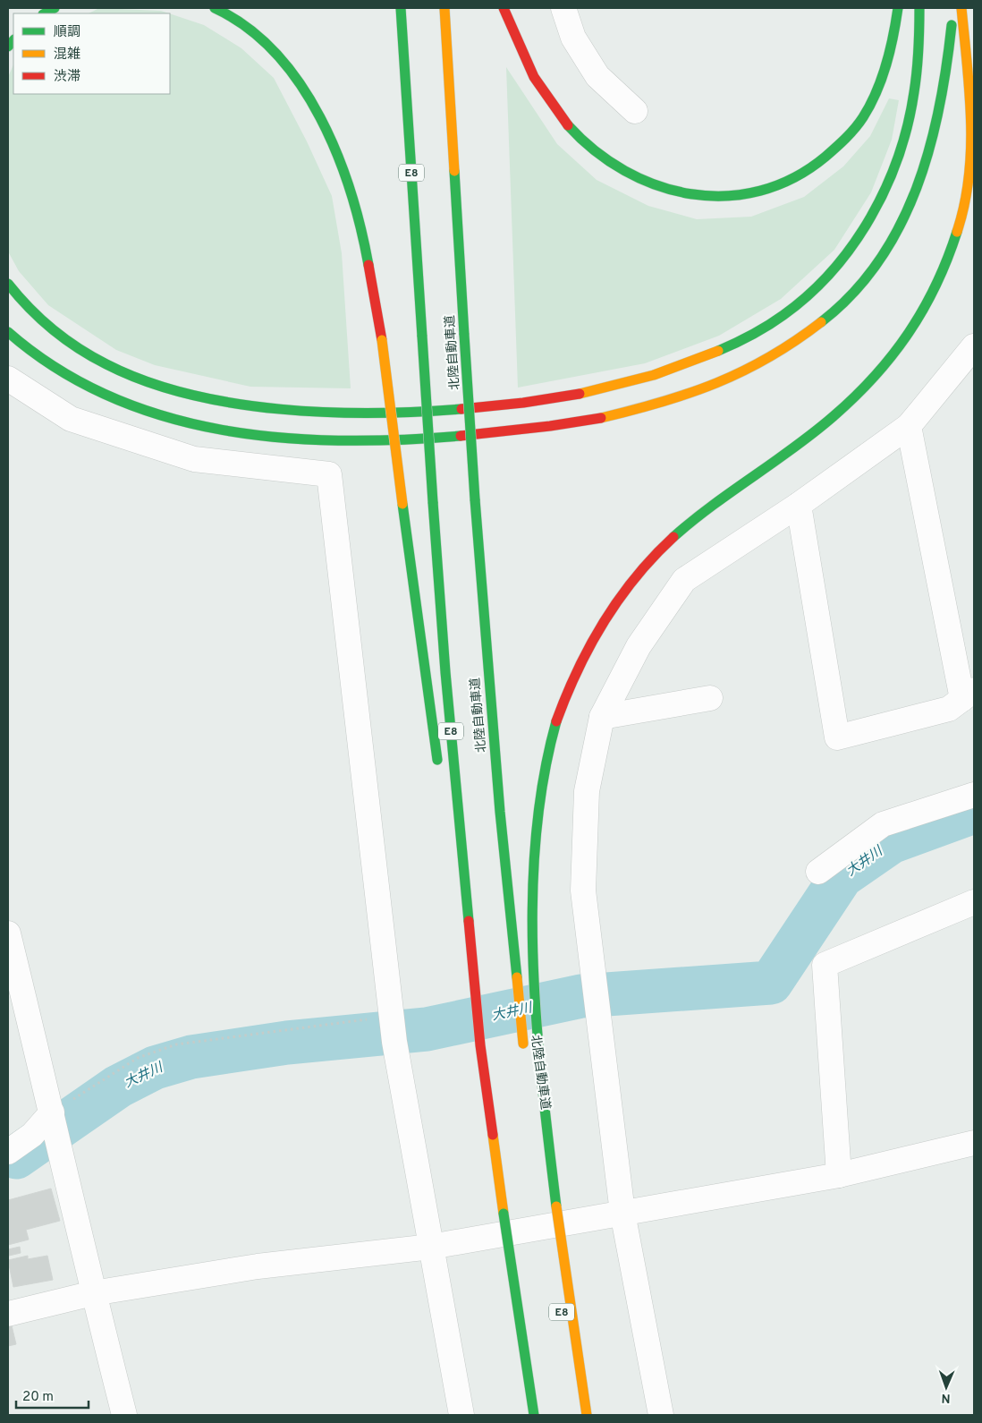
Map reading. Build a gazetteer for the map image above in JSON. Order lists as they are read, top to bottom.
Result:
{
  "streets": {
    "highway": ["E8", "北陸自動車道"]
  },
  "water": ["大井川"],
  "legend": ["順調", "混雑", "渋滞"],
  "scale_bar": "20 m",
  "north": "bottom"
}
